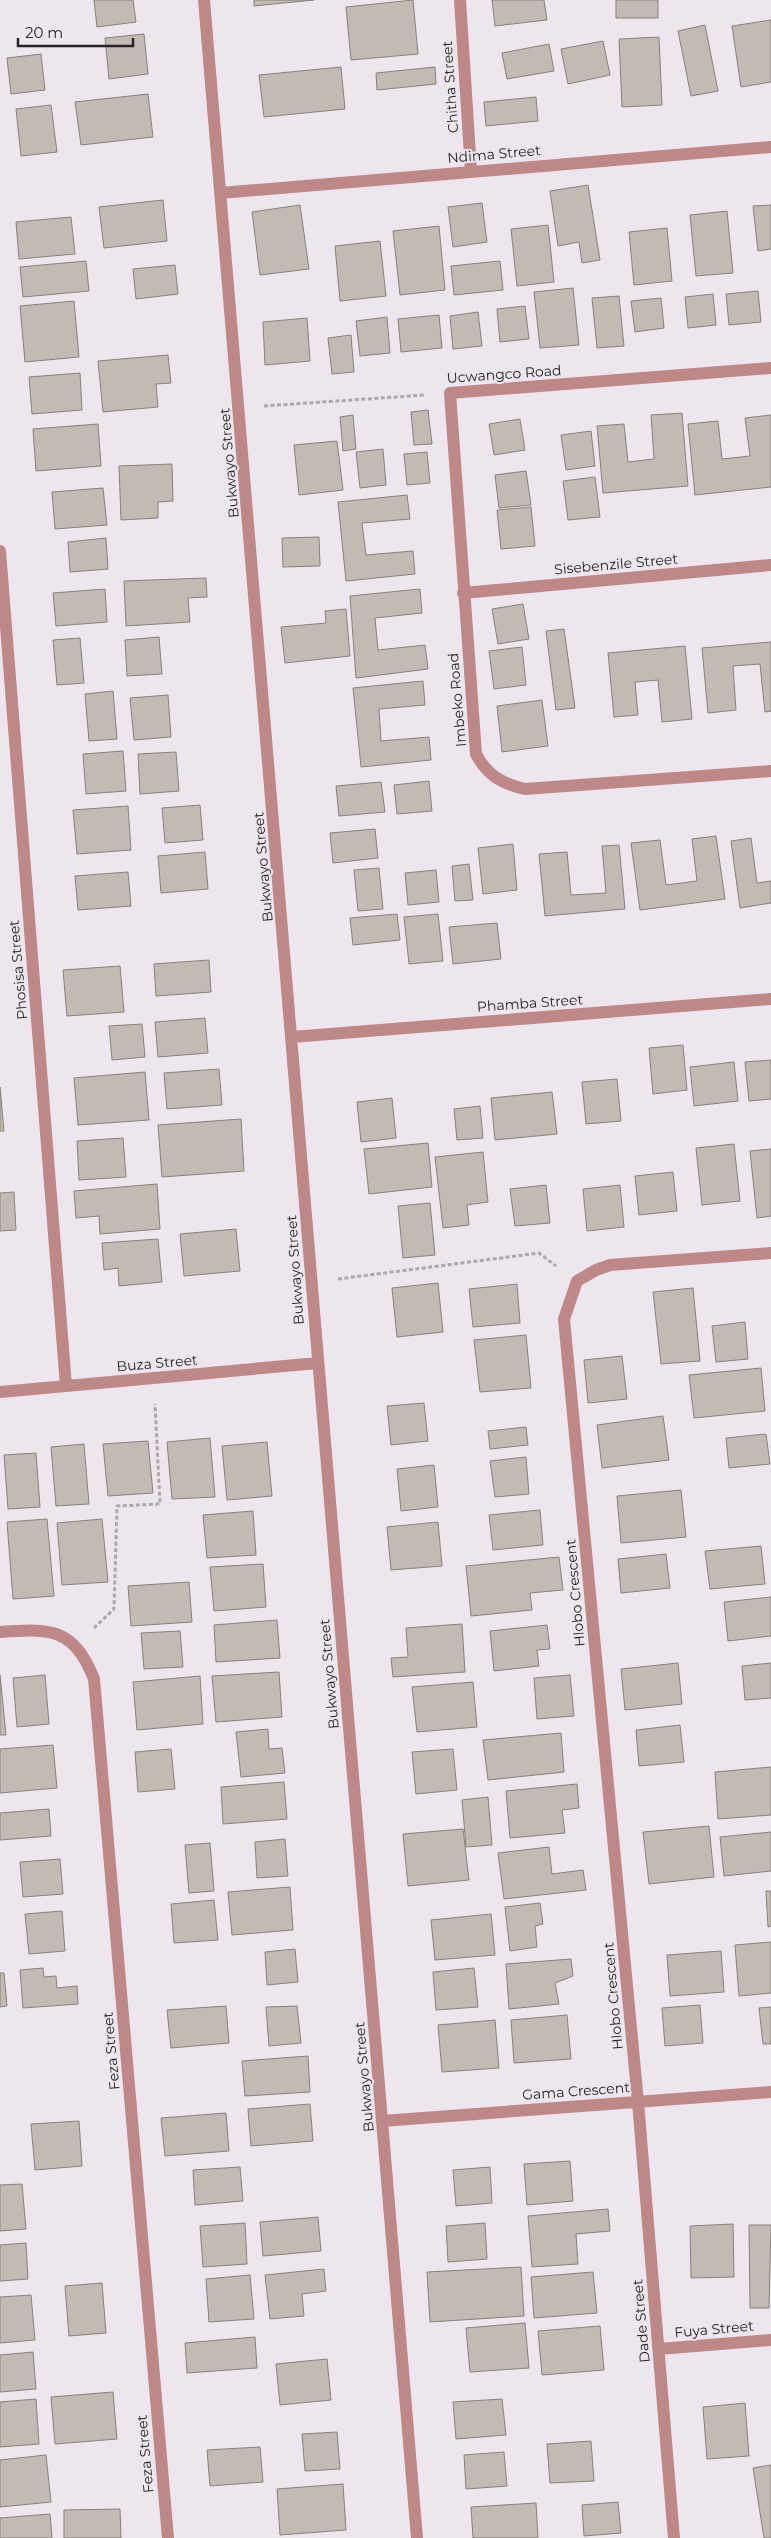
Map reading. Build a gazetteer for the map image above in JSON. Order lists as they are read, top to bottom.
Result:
{
  "streets": {
    "street": [
      "Chitha Street",
      "Ndima Street",
      "Ucwangco Road",
      "Bukwayo Street",
      "Sisebenzile Street",
      "Imbeko Road",
      "Phosisa Street",
      "Phamba Street",
      "Buza Street",
      "Hlobo Crescent",
      "Feza Street",
      "Gama Crescent",
      "Dade Street",
      "Fuya Street"
    ]
  },
  "crossings": [
    ["Chitha Street", "Ndima Street"],
    ["Ndima Street", "Bukwayo Street"],
    ["Ucwangco Road", "Bukwayo Street"],
    ["Ucwangco Road", "Imbeko Road"],
    ["Bukwayo Street", "Phamba Street"],
    ["Bukwayo Street", "Buza Street"],
    ["Bukwayo Street", "Gama Crescent"],
    ["Sisebenzile Street", "Imbeko Road"],
    ["Phosisa Street", "Buza Street"],
    ["Hlobo Crescent", "Gama Crescent"],
    ["Hlobo Crescent", "Dade Street"],
    ["Gama Crescent", "Dade Street"],
    ["Dade Street", "Fuya Street"]
  ],
  "scale_bar": "20 m"
}
